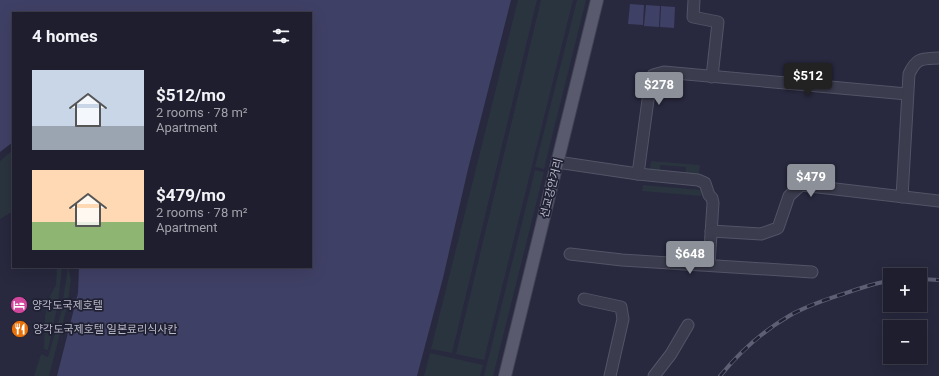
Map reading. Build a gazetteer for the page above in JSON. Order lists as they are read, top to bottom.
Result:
{
  "streets": {
    "main road": ["선교강안거리"]
  },
  "places": {
    "hotel": ["양각도국제호텔"],
    "restaurant": ["양각도국제호텔 일본료리식사칸"]
  },
  "page": {
    "heading": "4 homes",
    "list": [
      {
        "name": "$512/mo",
        "note": "2 rooms · 78 m² · Apartment"
      },
      {
        "name": "$479/mo",
        "note": "2 rooms · 78 m² · Apartment"
      }
    ],
    "price": [
      "$512",
      "$278",
      "$479",
      "$648"
    ],
    "map_buttons": ["+", "−"]
  }
}
